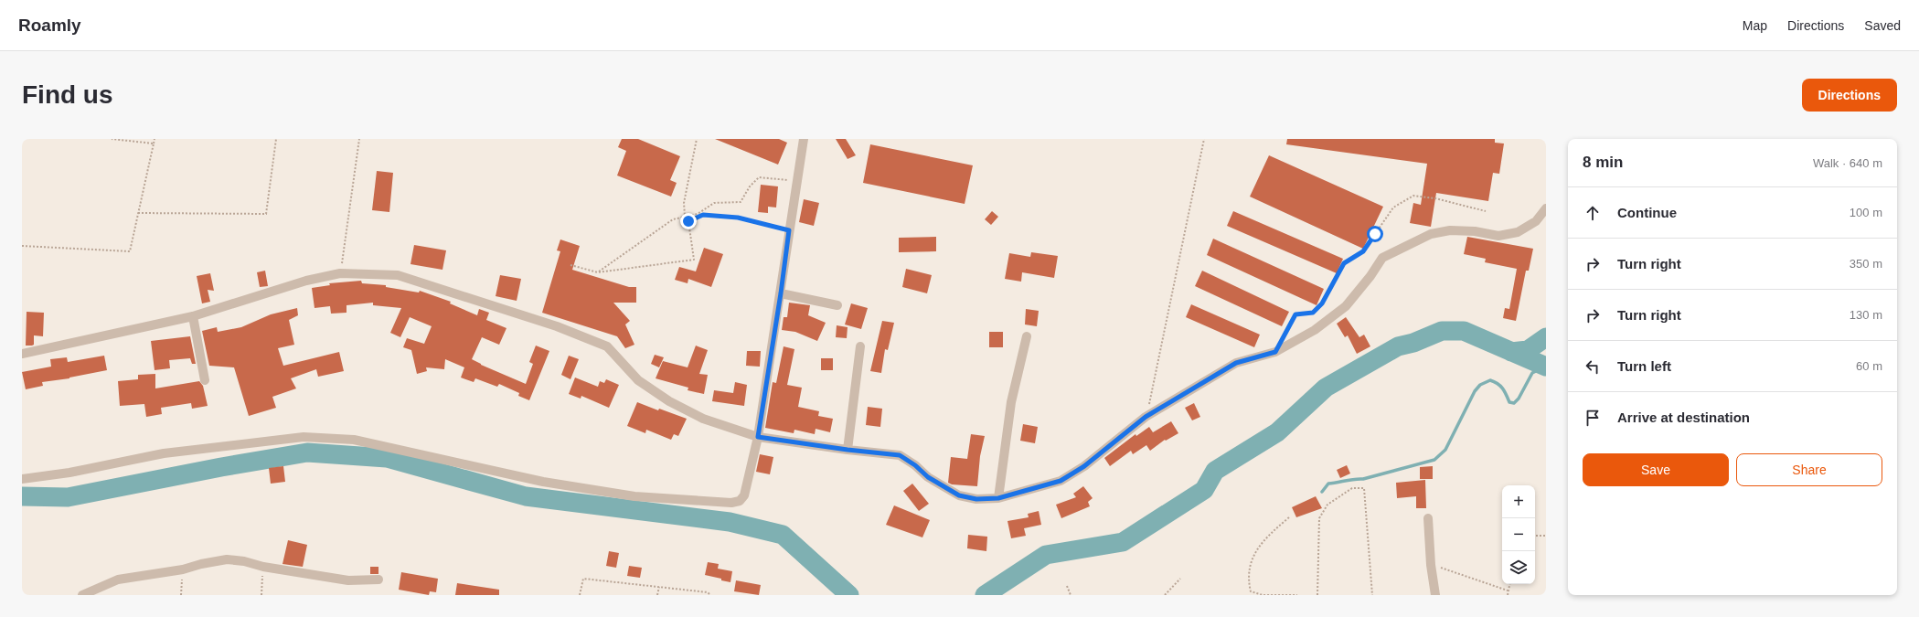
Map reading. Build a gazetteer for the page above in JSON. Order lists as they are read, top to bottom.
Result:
{
  "page": {
    "header": "Roamly",
    "nav": ["Map", "Directions", "Saved"],
    "buttons": [
      "Directions",
      ["Save", "Share"]
    ],
    "title": "Find us",
    "heading": ["8 min", "Walk · 640 m"],
    "list": [
      ["Continue", "100 m"],
      ["Turn right", "350 m"],
      ["Turn right", "130 m"],
      ["Turn left", "60 m"],
      "Arrive at destination"
    ],
    "map_buttons": ["+", "−"]
  }
}
